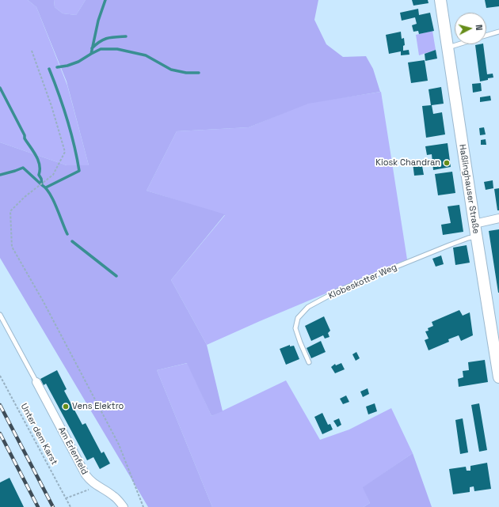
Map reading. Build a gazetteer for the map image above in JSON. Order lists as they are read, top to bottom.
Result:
{
  "streets": {
    "main road": ["Haßlinghauser Straße"],
    "street": ["Am Erlenfeld"],
    "lane": ["Klobeskotter Weg"],
    "path": ["Unter dem Karst"]
  },
  "crossings": [
    ["Haßlinghauser Straße", "Klobeskotter Weg"]
  ],
  "places": ["Kiosk Chandran", "Vens Elektro"],
  "north": "right"
}
